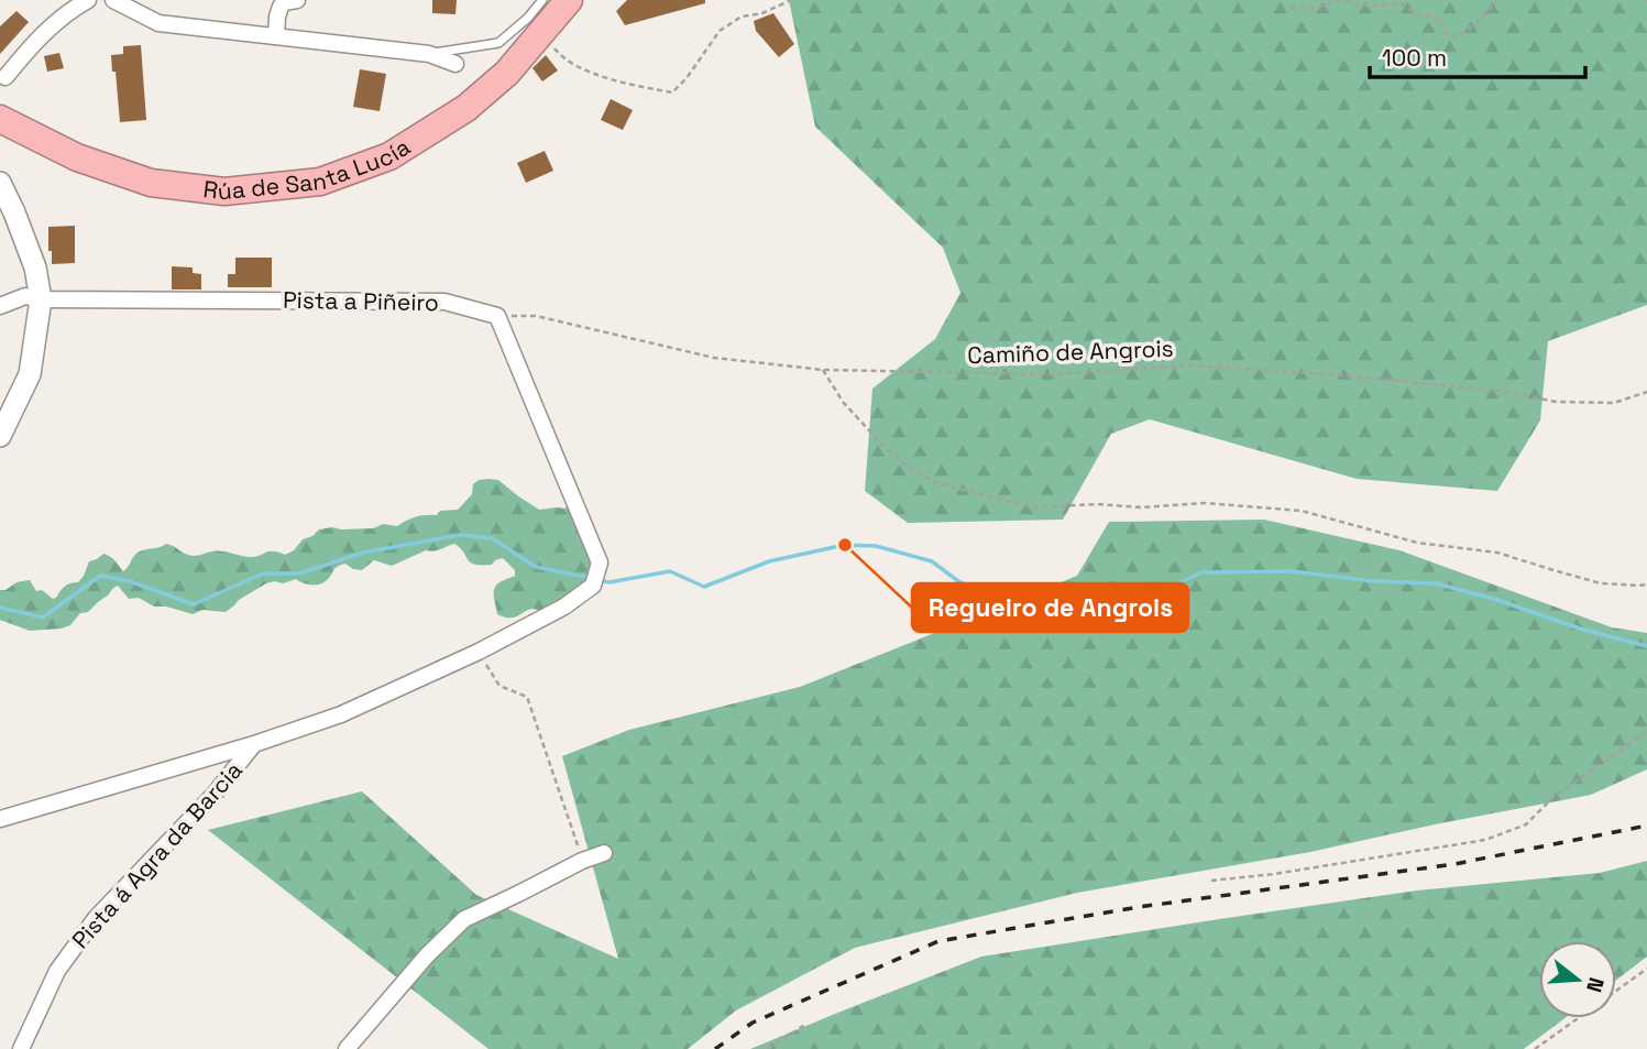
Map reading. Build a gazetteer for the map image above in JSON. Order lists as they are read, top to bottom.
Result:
{
  "streets": {
    "highway": ["Rúa de Santa Lucía"],
    "street": ["Pista a Piñeiro", "Pista á Agra da Barcia"],
    "path": ["Camiño de Angrois"]
  },
  "crossings": [
    ["Pista a Piñeiro", "Camiño de Angrois"]
  ],
  "places": ["Regueiro de Angrois"],
  "scale_bar": "100 m",
  "north": "right"
}
